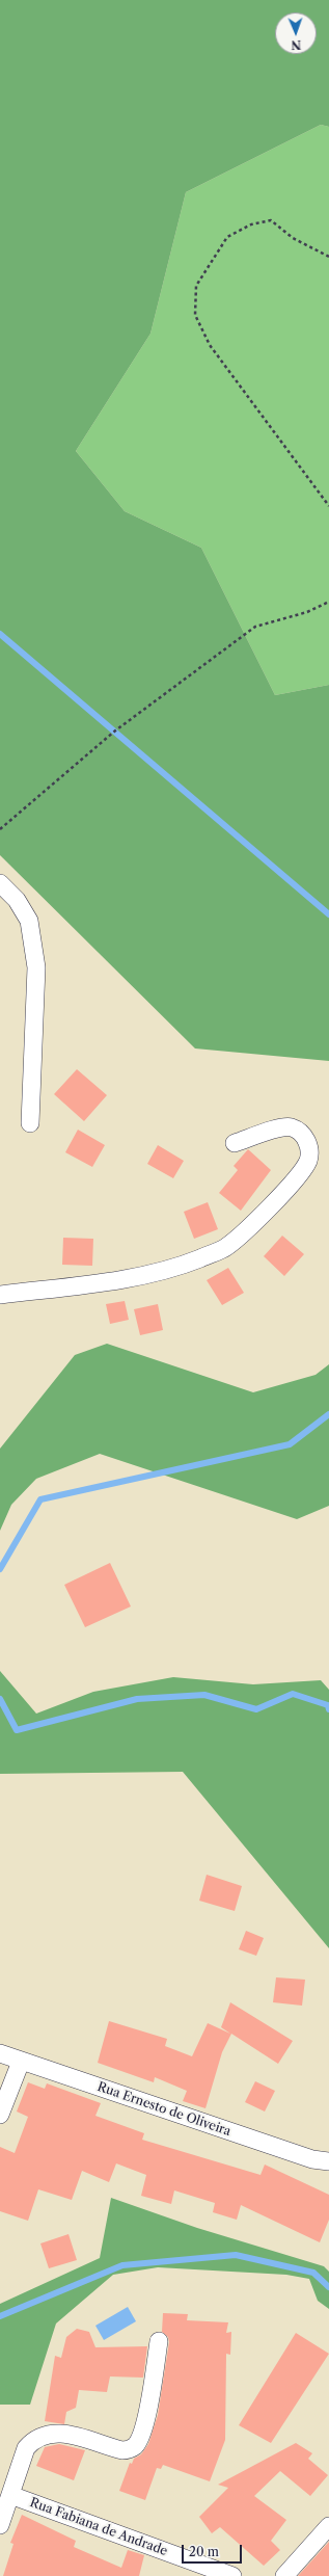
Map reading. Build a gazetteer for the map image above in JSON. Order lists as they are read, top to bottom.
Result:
{
  "streets": {
    "street": ["Rua Ernesto de Oliveira", "Rua Fabiana de Andrade"]
  },
  "scale_bar": "20 m",
  "north": "bottom"
}
